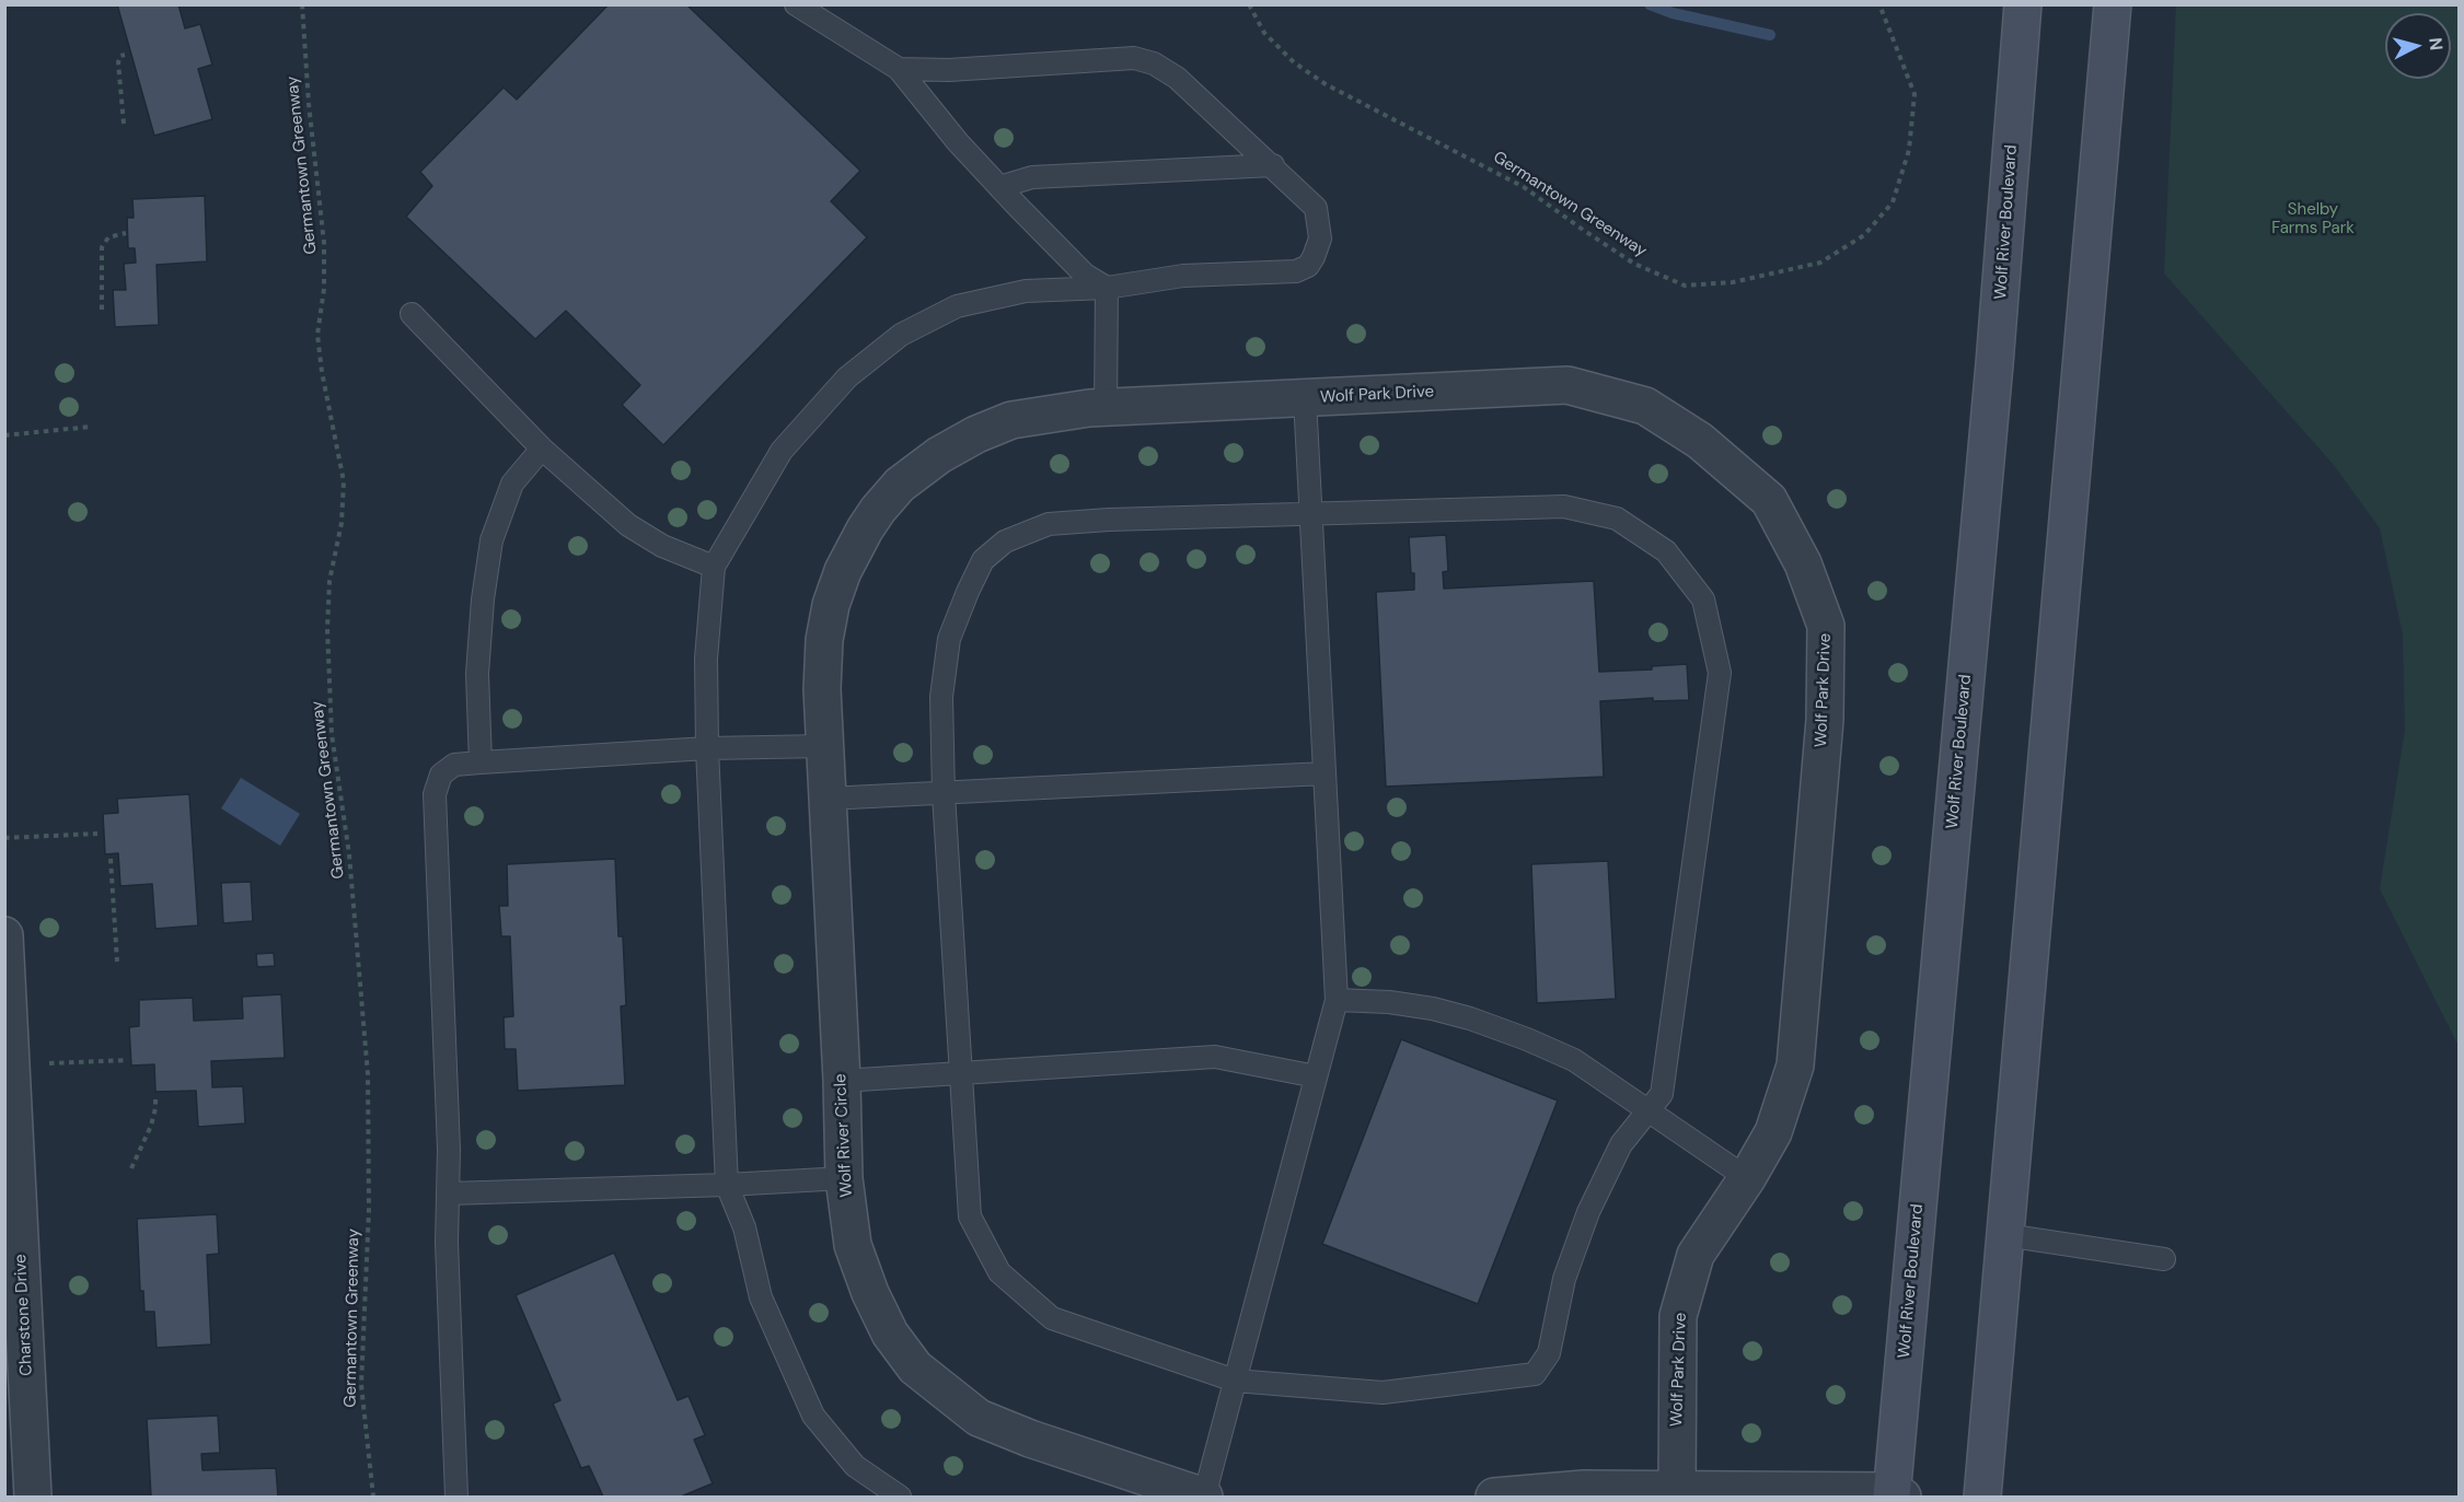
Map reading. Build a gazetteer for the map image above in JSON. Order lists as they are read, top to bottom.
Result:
{
  "streets": {
    "main road": ["Wolf River Boulevard"],
    "street": ["Wolf Park Drive", "Wolf River Circle", "Charstone Drive"],
    "path": ["Germantown Greenway"]
  },
  "crossings": [
    ["Wolf Park Drive", "Wolf River Circle"]
  ],
  "parks": ["Shelby Farms Park"],
  "north": "right"
}
